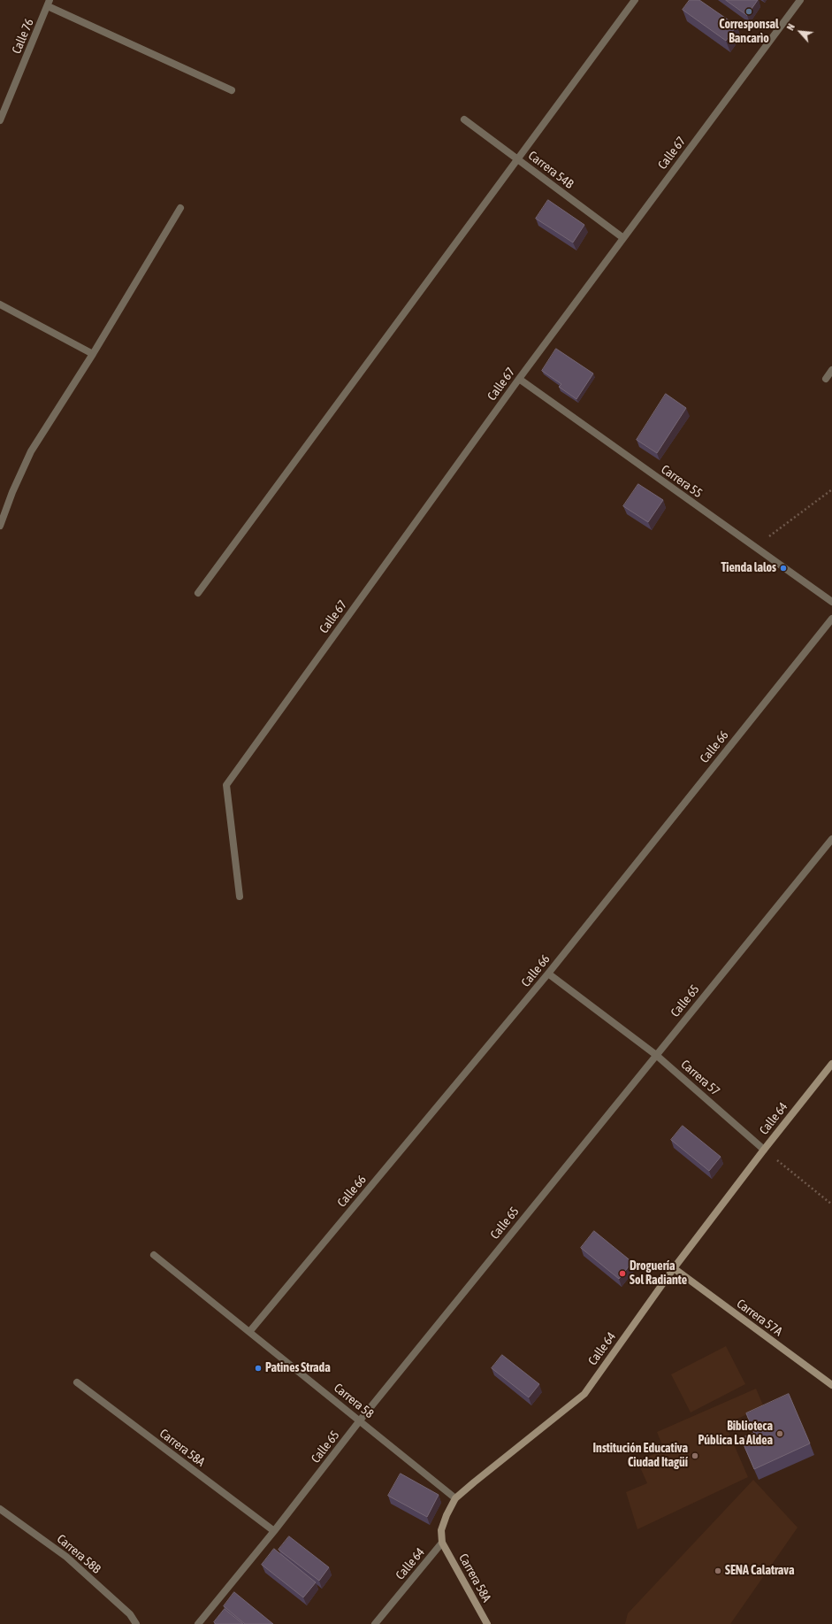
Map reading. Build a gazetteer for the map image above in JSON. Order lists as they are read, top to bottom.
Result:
{
  "streets": {
    "street": [
      "Calle 76",
      "Calle 67",
      "Carrera 54B",
      "Carrera 55",
      "Calle 66",
      "Calle 65",
      "Carrera 57",
      "Calle 64",
      "Carrera 57A",
      "Carrera 58",
      "Carrera 58A",
      "Carrera 58B"
    ]
  },
  "crossings": [
    ["Calle 67", "Carrera 54B"],
    ["Calle 67", "Carrera 55"],
    ["Calle 66", "Carrera 57"],
    ["Calle 66", "Carrera 58"],
    ["Calle 65", "Carrera 57"],
    ["Calle 65", "Carrera 58"],
    ["Calle 65", "Carrera 58A"],
    ["Carrera 57", "Calle 64"],
    ["Calle 64", "Carrera 57A"],
    ["Calle 64", "Carrera 58"],
    ["Calle 64", "Carrera 58A"]
  ],
  "places": [
    "Corresponsal Bancarìo",
    "Tienda lalos",
    "Droguería Sol Radiante",
    "Patines Strada",
    "Biblioteca Pública La Aldea",
    "Institución Educativa Ciudad Itagüí",
    "SENA Calatrava"
  ],
  "north": "top left"
}
